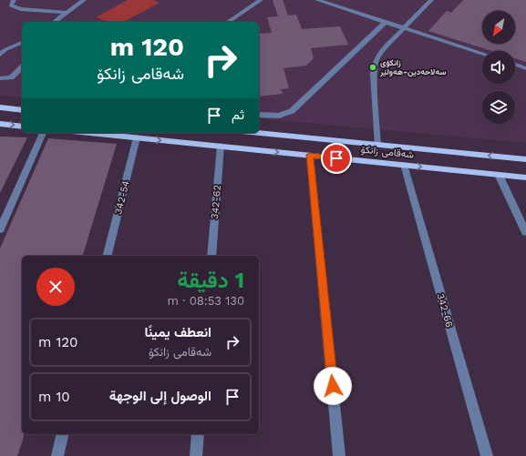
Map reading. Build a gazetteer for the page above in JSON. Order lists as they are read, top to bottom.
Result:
{
  "streets": {
    "main road": ["شەقامی زانکۆ"],
    "street": ["342-54", "342-62", "342-66"]
  },
  "crossings": [
    ["شەقامی زانکۆ", "342-54"],
    ["شەقامی زانکۆ", "342-62"],
    ["شەقامی زانکۆ", "342-66"]
  ],
  "places": ["زانکۆی سەلاحەدین-هەولێر"],
  "north": "bottom left",
  "page": {
    "turn": ["120 m", "شەقامی زانکۆ"],
    "then": "ثم",
    "heading": ["1 دقيقة", "130 m · 08:53"],
    "list": [
      {
        "name": "انعطف يمينًا",
        "note": "شەقامی زانکۆ",
        "value": "120 m"
      },
      {
        "name": "الوصول إلى الوجهة",
        "value": "10 m"
      }
    ]
  }
}
